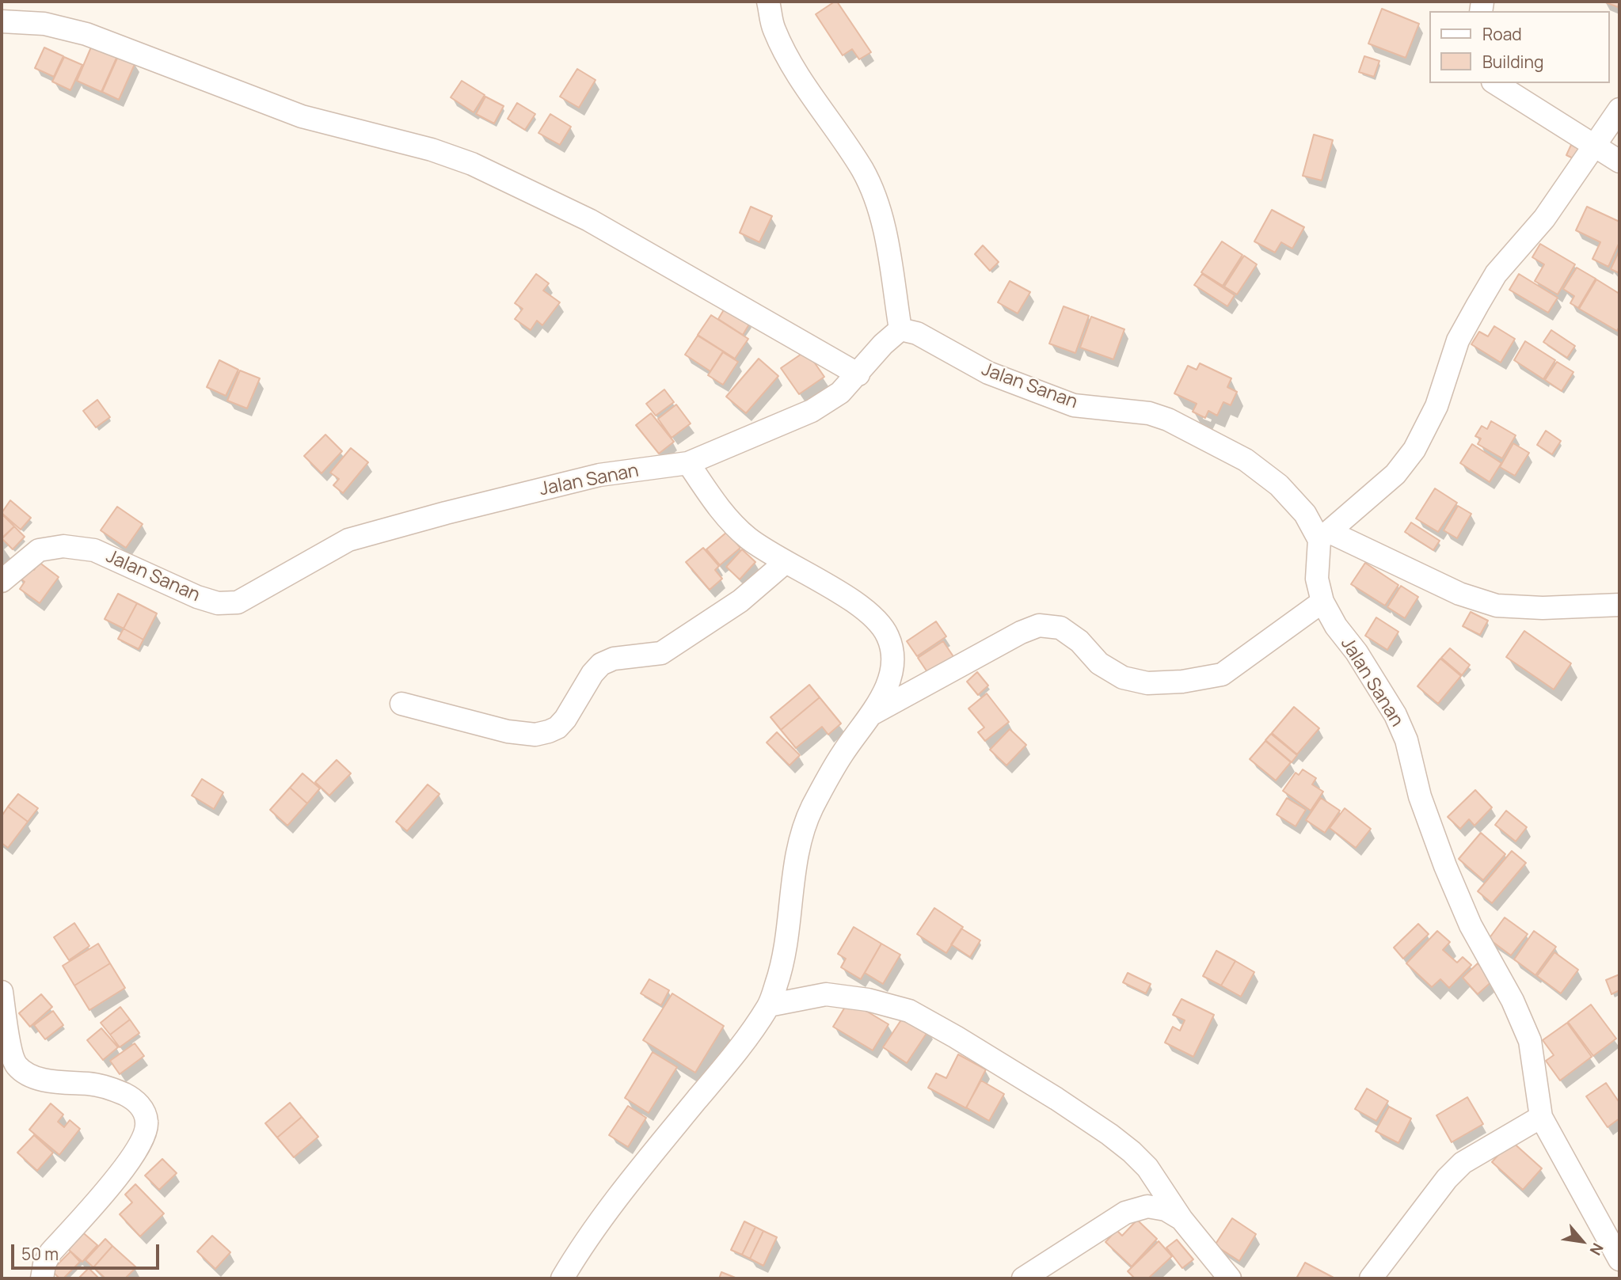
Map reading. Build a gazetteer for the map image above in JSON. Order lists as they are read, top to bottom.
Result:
{
  "streets": {
    "street": ["Jalan Sanan"]
  },
  "legend": ["Road", "Building"],
  "scale_bar": "50 m",
  "north": "bottom right"
}
